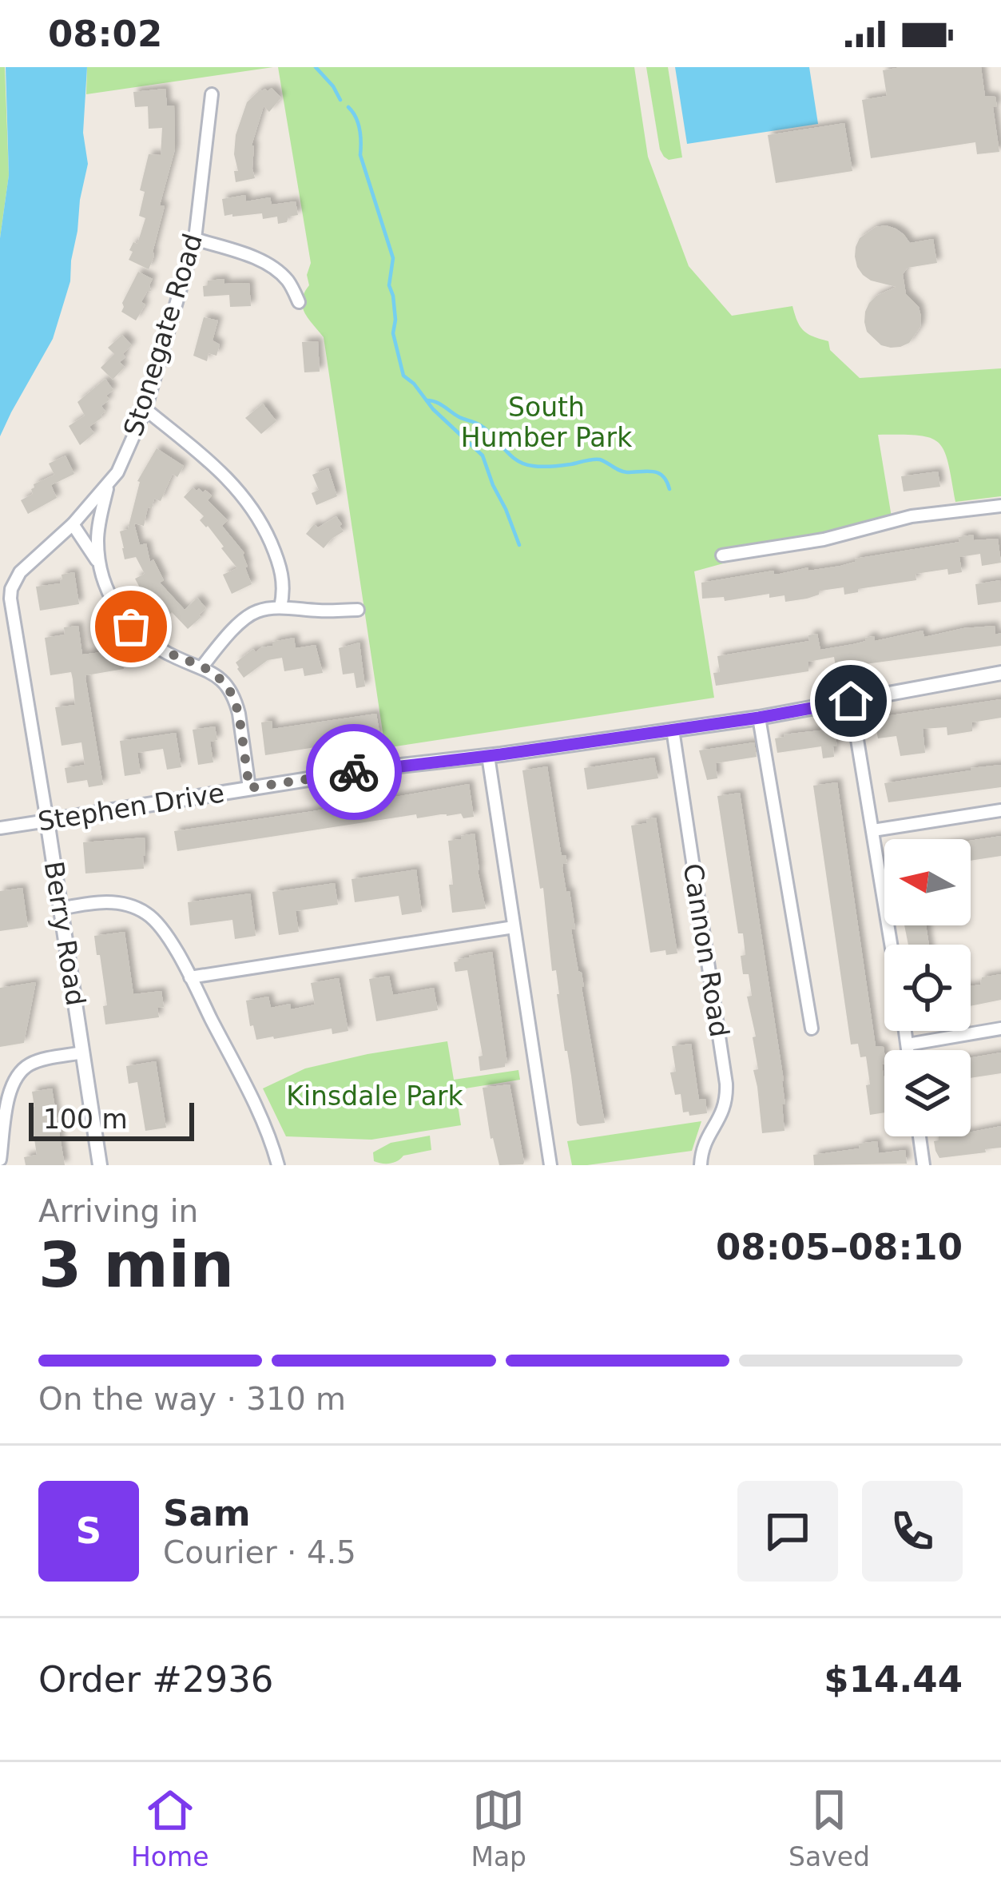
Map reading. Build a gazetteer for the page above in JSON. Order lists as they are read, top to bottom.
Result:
{
  "streets": {
    "street": [
      "Stonegate Road",
      "Stephen Drive",
      "Berry Road",
      "Cannon Road"
    ]
  },
  "crossings": [
    ["Stonegate Road", "Berry Road"],
    ["Stephen Drive", "Berry Road"],
    ["Stephen Drive", "Cannon Road"]
  ],
  "parks": ["South Humber Park", "Kinsdale Park"],
  "scale_bar": "100 m",
  "north": "left",
  "page": {
    "status": "08:02",
    "scale": "100 m",
    "heading": ["3 min", "Arriving in", "08:05–08:10"],
    "panel": [
      "Sam",
      "Courier · 4.5",
      "Order #2936",
      "$14.44"
    ],
    "bar": "On the way · 310 m",
    "round": "S",
    "tabs": ["Home", "Map", "Saved"]
  }
}
